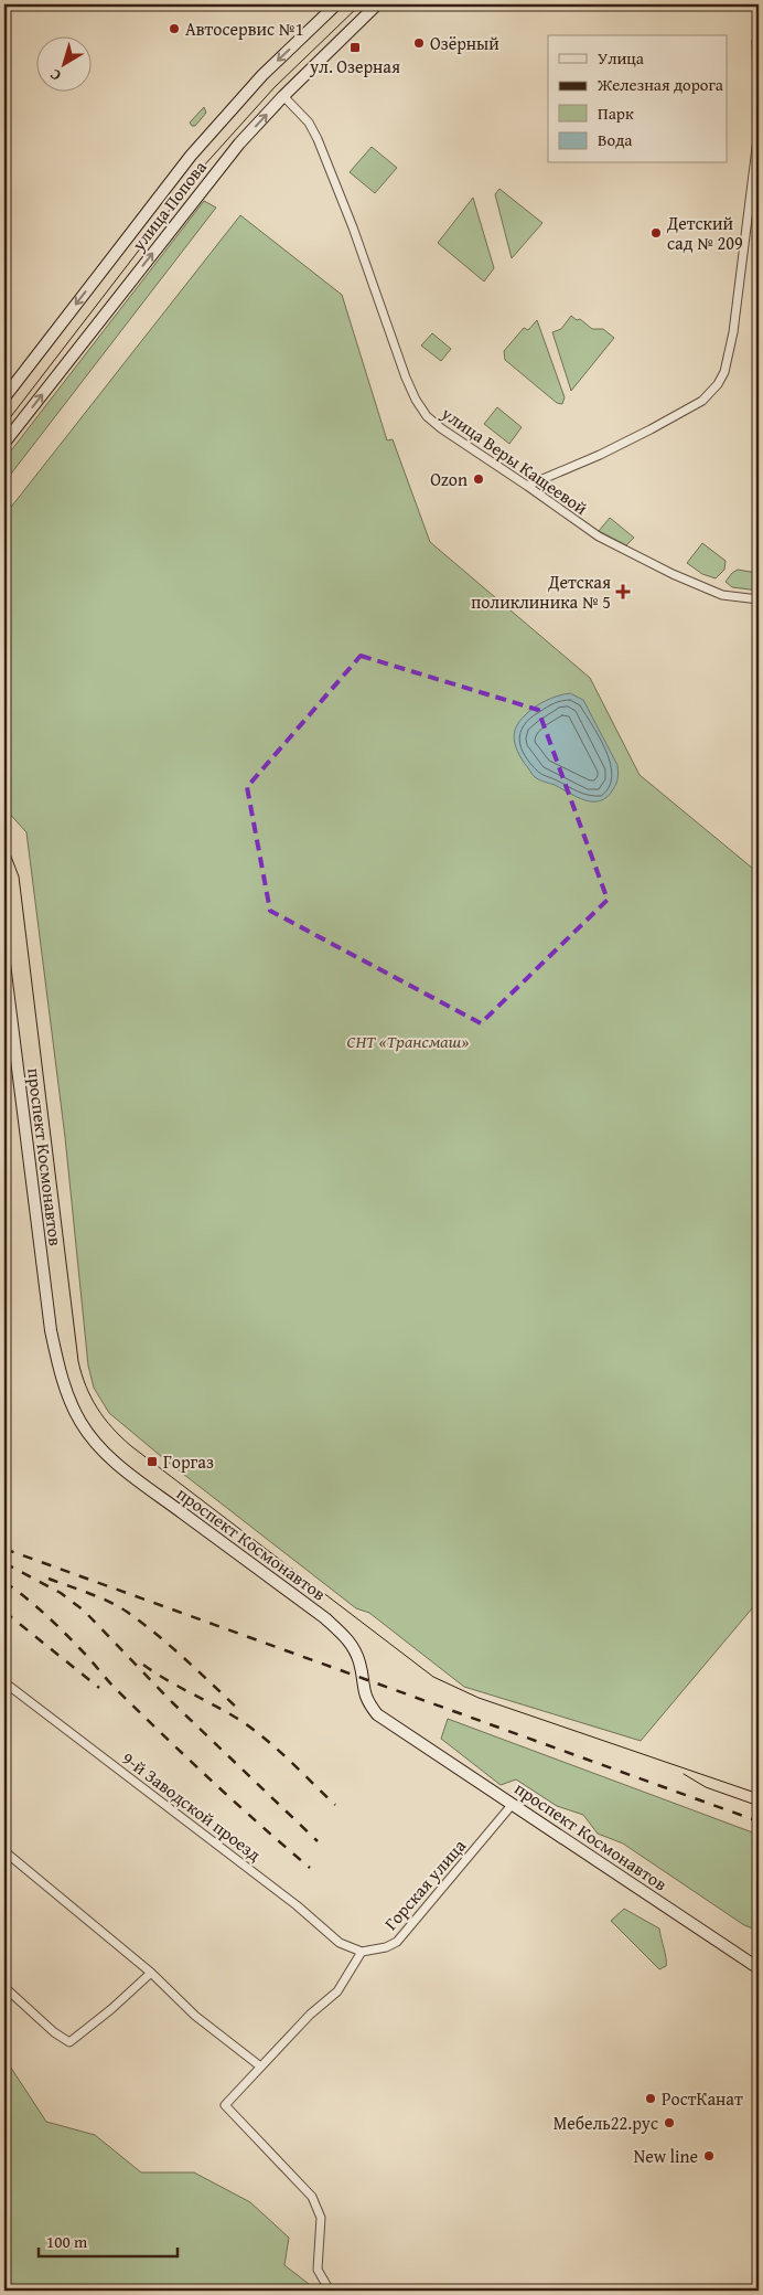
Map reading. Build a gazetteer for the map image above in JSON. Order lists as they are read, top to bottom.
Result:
{
  "streets": {
    "main road": ["улица Попова", "проспект Космонавтов"],
    "street": ["улица Веры Кащеевой", "9-й Заводской проезд", "Горская улица"]
  },
  "crossings": [
    ["улица Попова", "улица Веры Кащеевой"],
    ["проспект Космонавтов", "Горская улица"],
    ["9-й Заводской проезд", "Горская улица"]
  ],
  "parks": ["СНТ «Трансмаш»"],
  "places": {
    "other": [
      "Автосервис №1",
      "Озёрный",
      "Детский сад № 209",
      "Ozon",
      "РостКанат",
      "Мебель22.рус",
      "New line"
    ],
    "transit": ["ул. Озерная", "Горгаз"],
    "health": ["Детская поликлиника № 5"]
  },
  "legend": [
    "Улица",
    "Железная дорога",
    "Парк",
    "Вода"
  ],
  "scale_bar": "100 m",
  "north": "bottom left"
}
